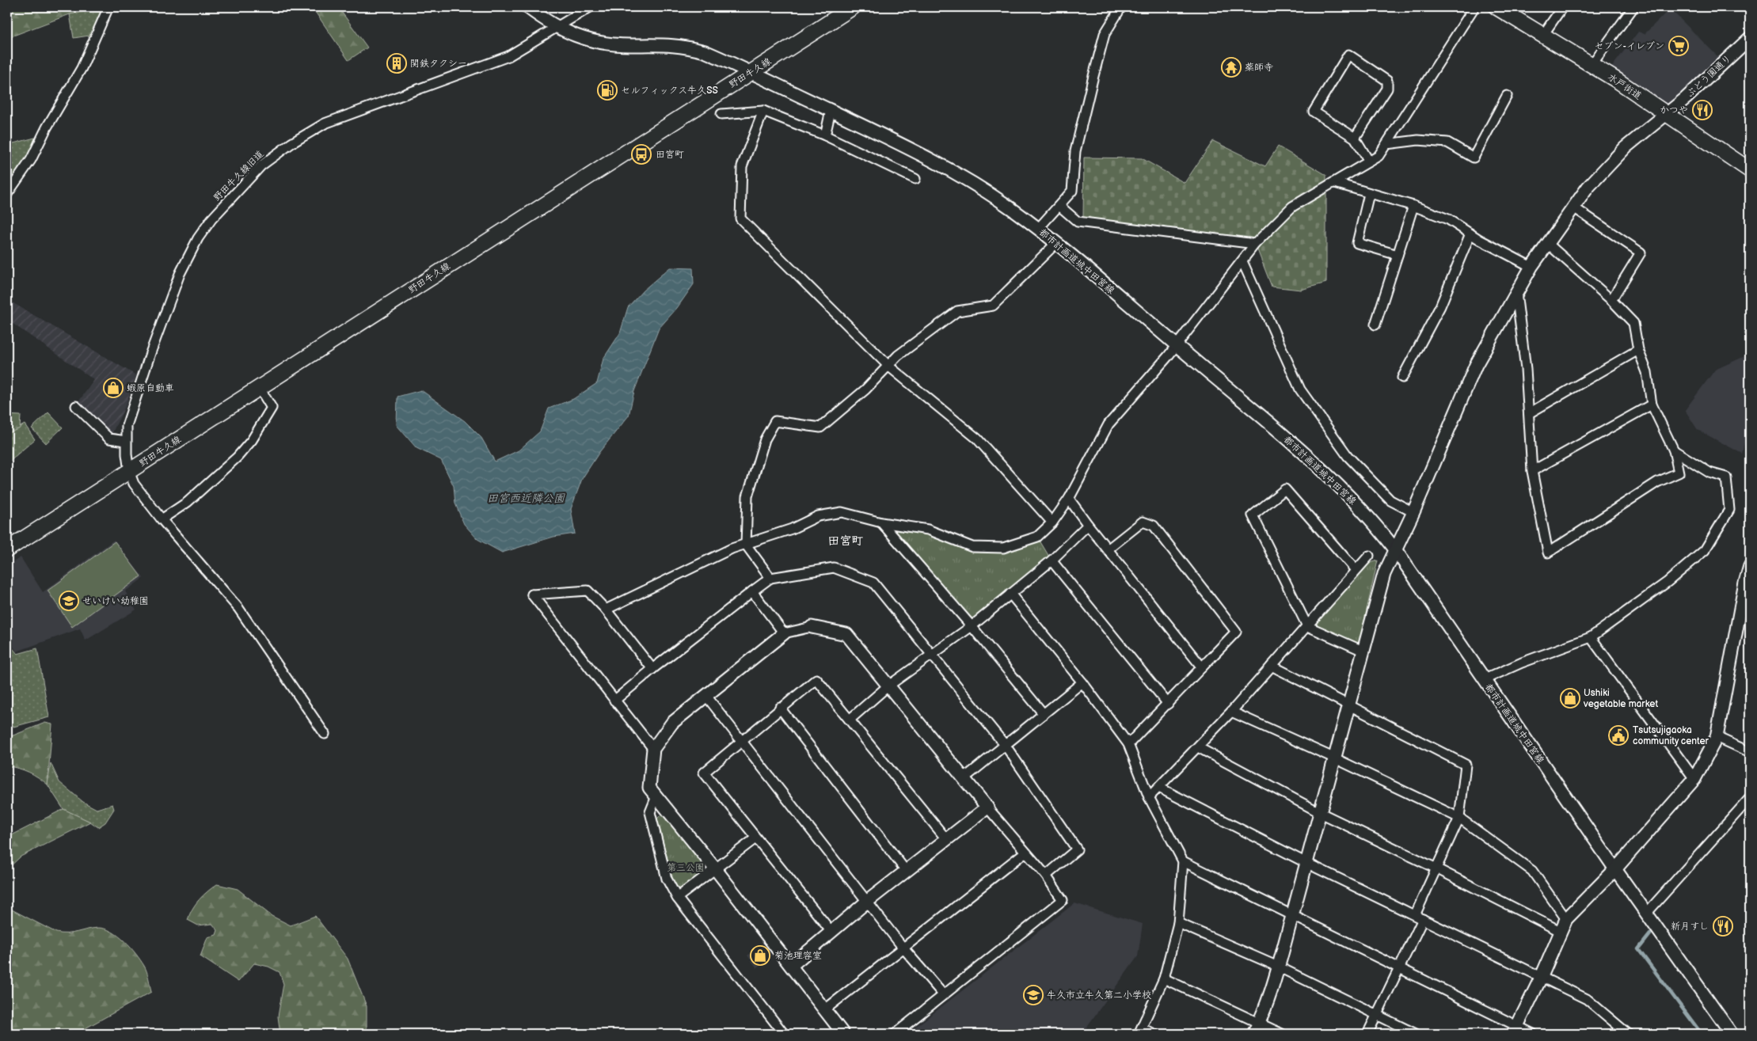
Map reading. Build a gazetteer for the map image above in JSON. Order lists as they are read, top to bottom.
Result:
{
  "streets": {
    "main road": ["野田牛久線", "水戸街道"],
    "street": ["ぶどう園通り", "野田牛久線旧道", "都市計画道城中田宮線"]
  },
  "crossings": [
    ["野田牛久線", "野田牛久線旧道"],
    ["野田牛久線", "都市計画道城中田宮線"],
    ["ぶどう園通り", "水戸街道"],
    ["ぶどう園通り", "都市計画道城中田宮線"],
    ["野田牛久線旧道", "都市計画道城中田宮線"]
  ],
  "districts": ["田宮町"],
  "water": ["田宮西近隣公園"],
  "parks": ["第三公園"],
  "places": {
    "supermarket": ["セブン-イレブン"],
    "building": ["関鉄タクシー"],
    "temple": ["薬師寺"],
    "fuel station": ["セルフィックス牛久SS"],
    "restaurant": ["かつや", "新月すし"],
    "bus stop": ["田宮町"],
    "shop": ["蝦原自動車", "Ushiki vegetable market", "菊池理容室"],
    "school or university": ["せいけい幼稚園", "牛久市立牛久第二小学校"],
    "public building": ["Tsutsujigaoka community center"]
  }
}
